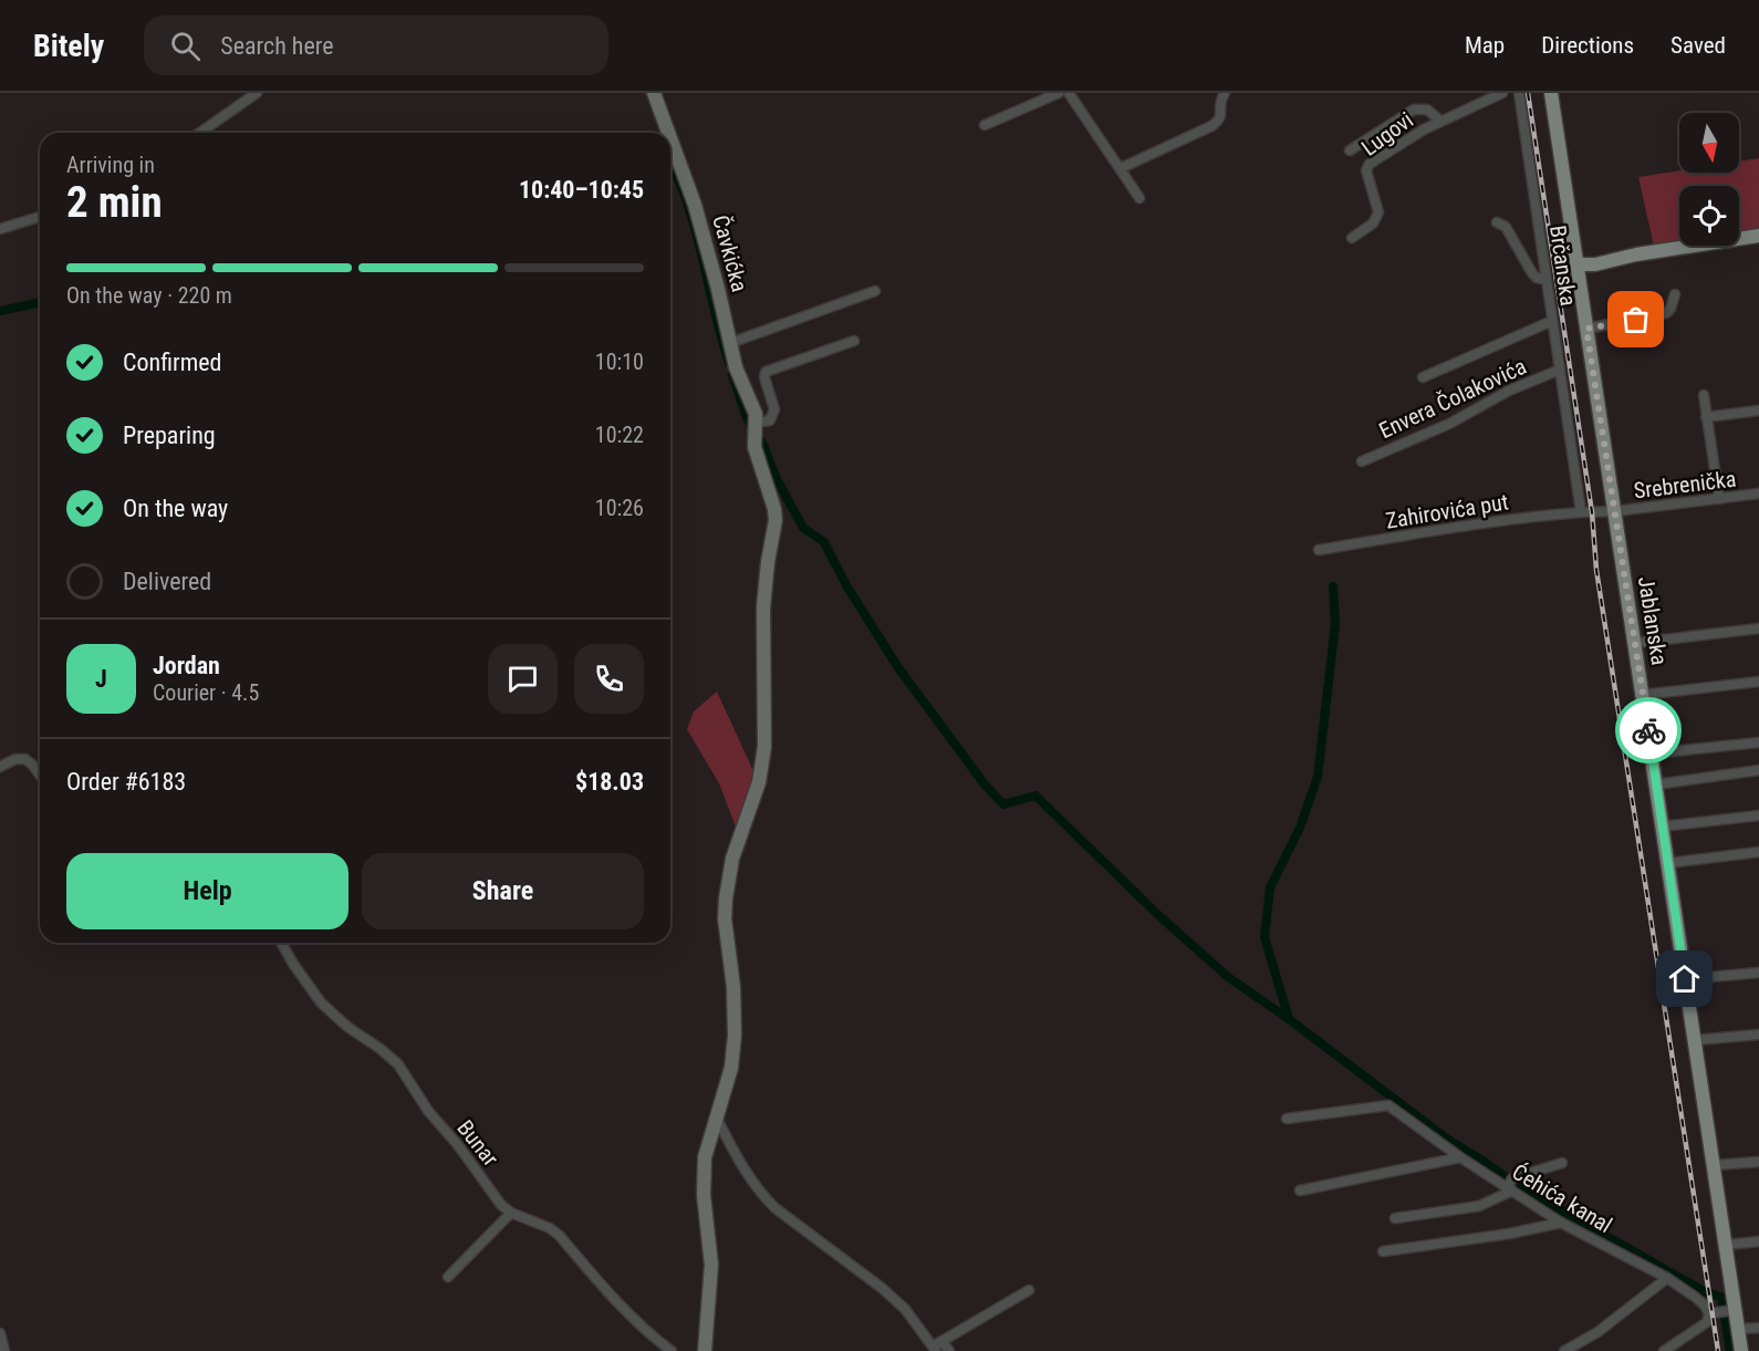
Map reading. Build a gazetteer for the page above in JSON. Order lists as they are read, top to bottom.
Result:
{
  "streets": {
    "main road": ["Jablanska"],
    "street": [
      "Lugovi",
      "Čavkićka",
      "Brčanska",
      "Envera Čolakovića",
      "Srebrenička",
      "Zahirovića put",
      "Bunar",
      "Ćehića kanal"
    ]
  },
  "crossings": [
    ["Brčanska", "Envera Čolakovića"],
    ["Brčanska", "Srebrenička"],
    ["Brčanska", "Zahirovića put"],
    ["Srebrenička", "Zahirovića put"],
    ["Srebrenička", "Jablanska"]
  ],
  "north": "bottom",
  "page": {
    "header": "Bitely",
    "search": "Search here",
    "nav": ["Map", "Directions", "Saved"],
    "heading": ["2 min", "Arriving in", "10:40–10:45"],
    "panel": [
      "Jordan",
      "Courier · 4.5",
      "Order #6183",
      "$18.03"
    ],
    "bar": "On the way · 220 m",
    "list": [
      ["Confirmed", "10:10"],
      ["Preparing", "10:22"],
      ["On the way", "10:26"],
      "Delivered"
    ],
    "round": "J",
    "buttons": ["Help", "Share"]
  }
}
